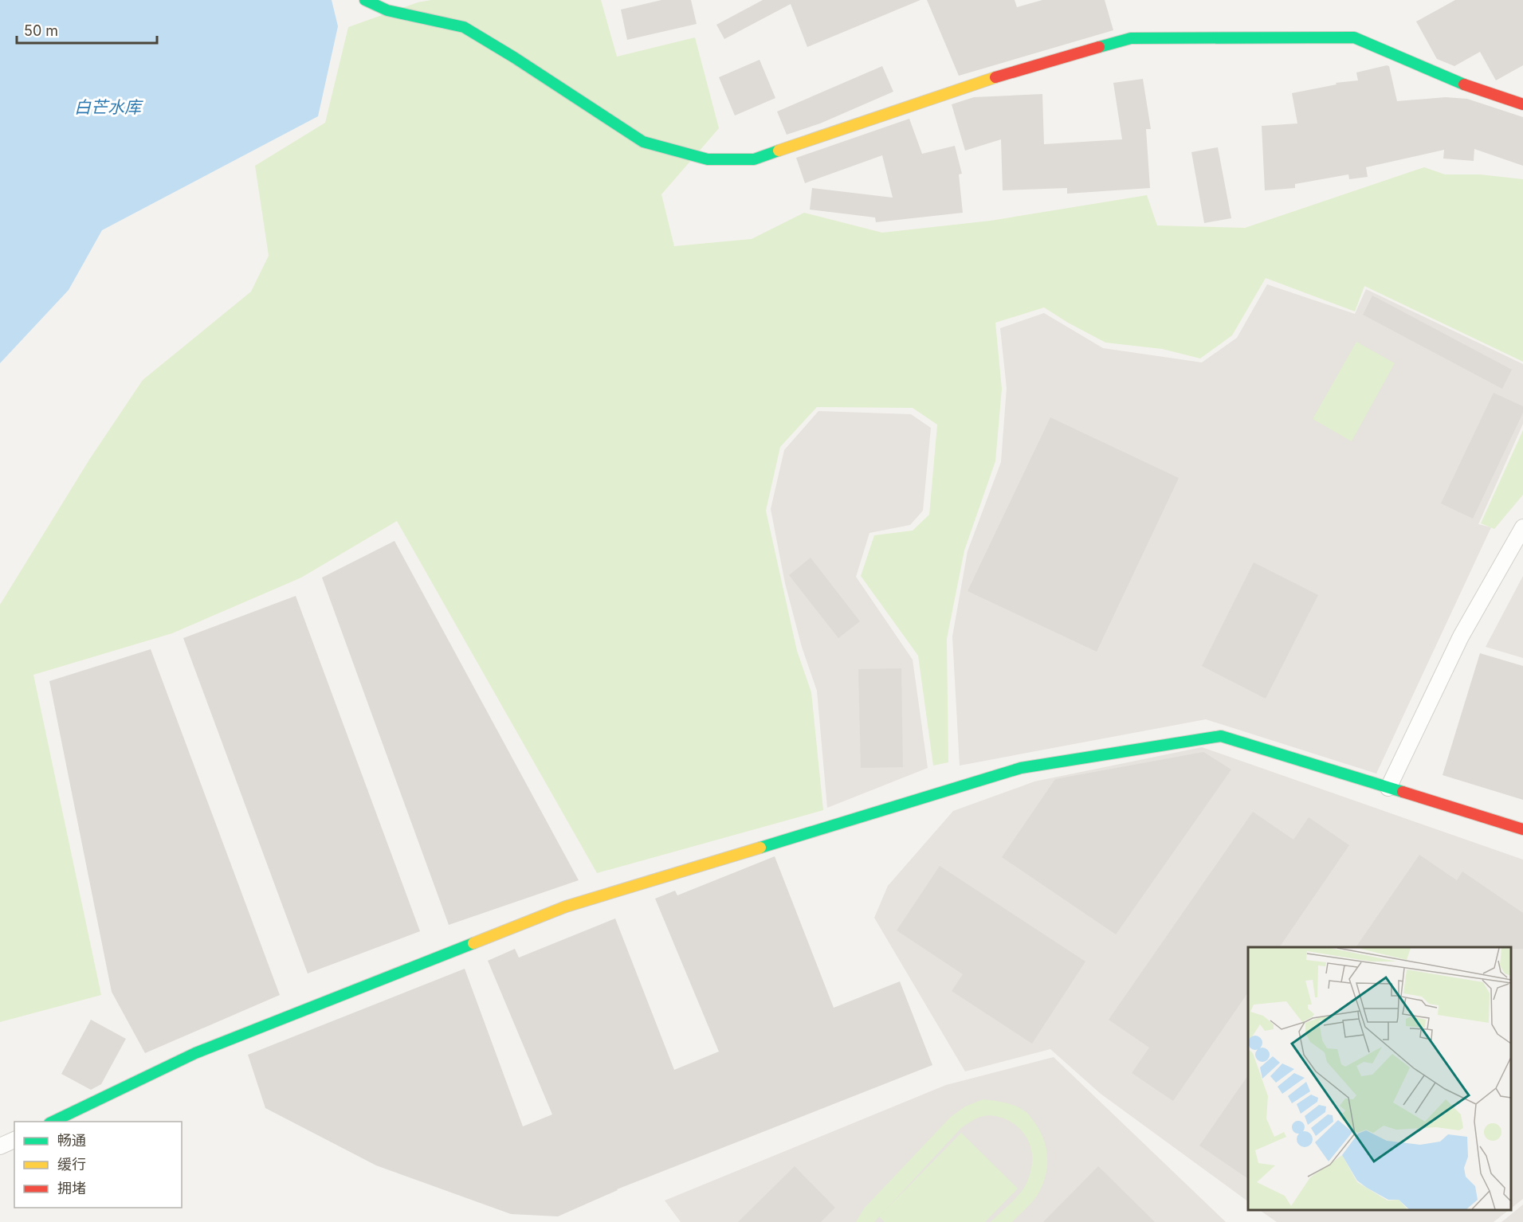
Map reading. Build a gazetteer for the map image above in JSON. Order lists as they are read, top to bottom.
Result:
{
  "water": ["白芒水库"],
  "legend": ["畅通", "缓行", "拥堵"],
  "scale_bar": "50 m"
}
